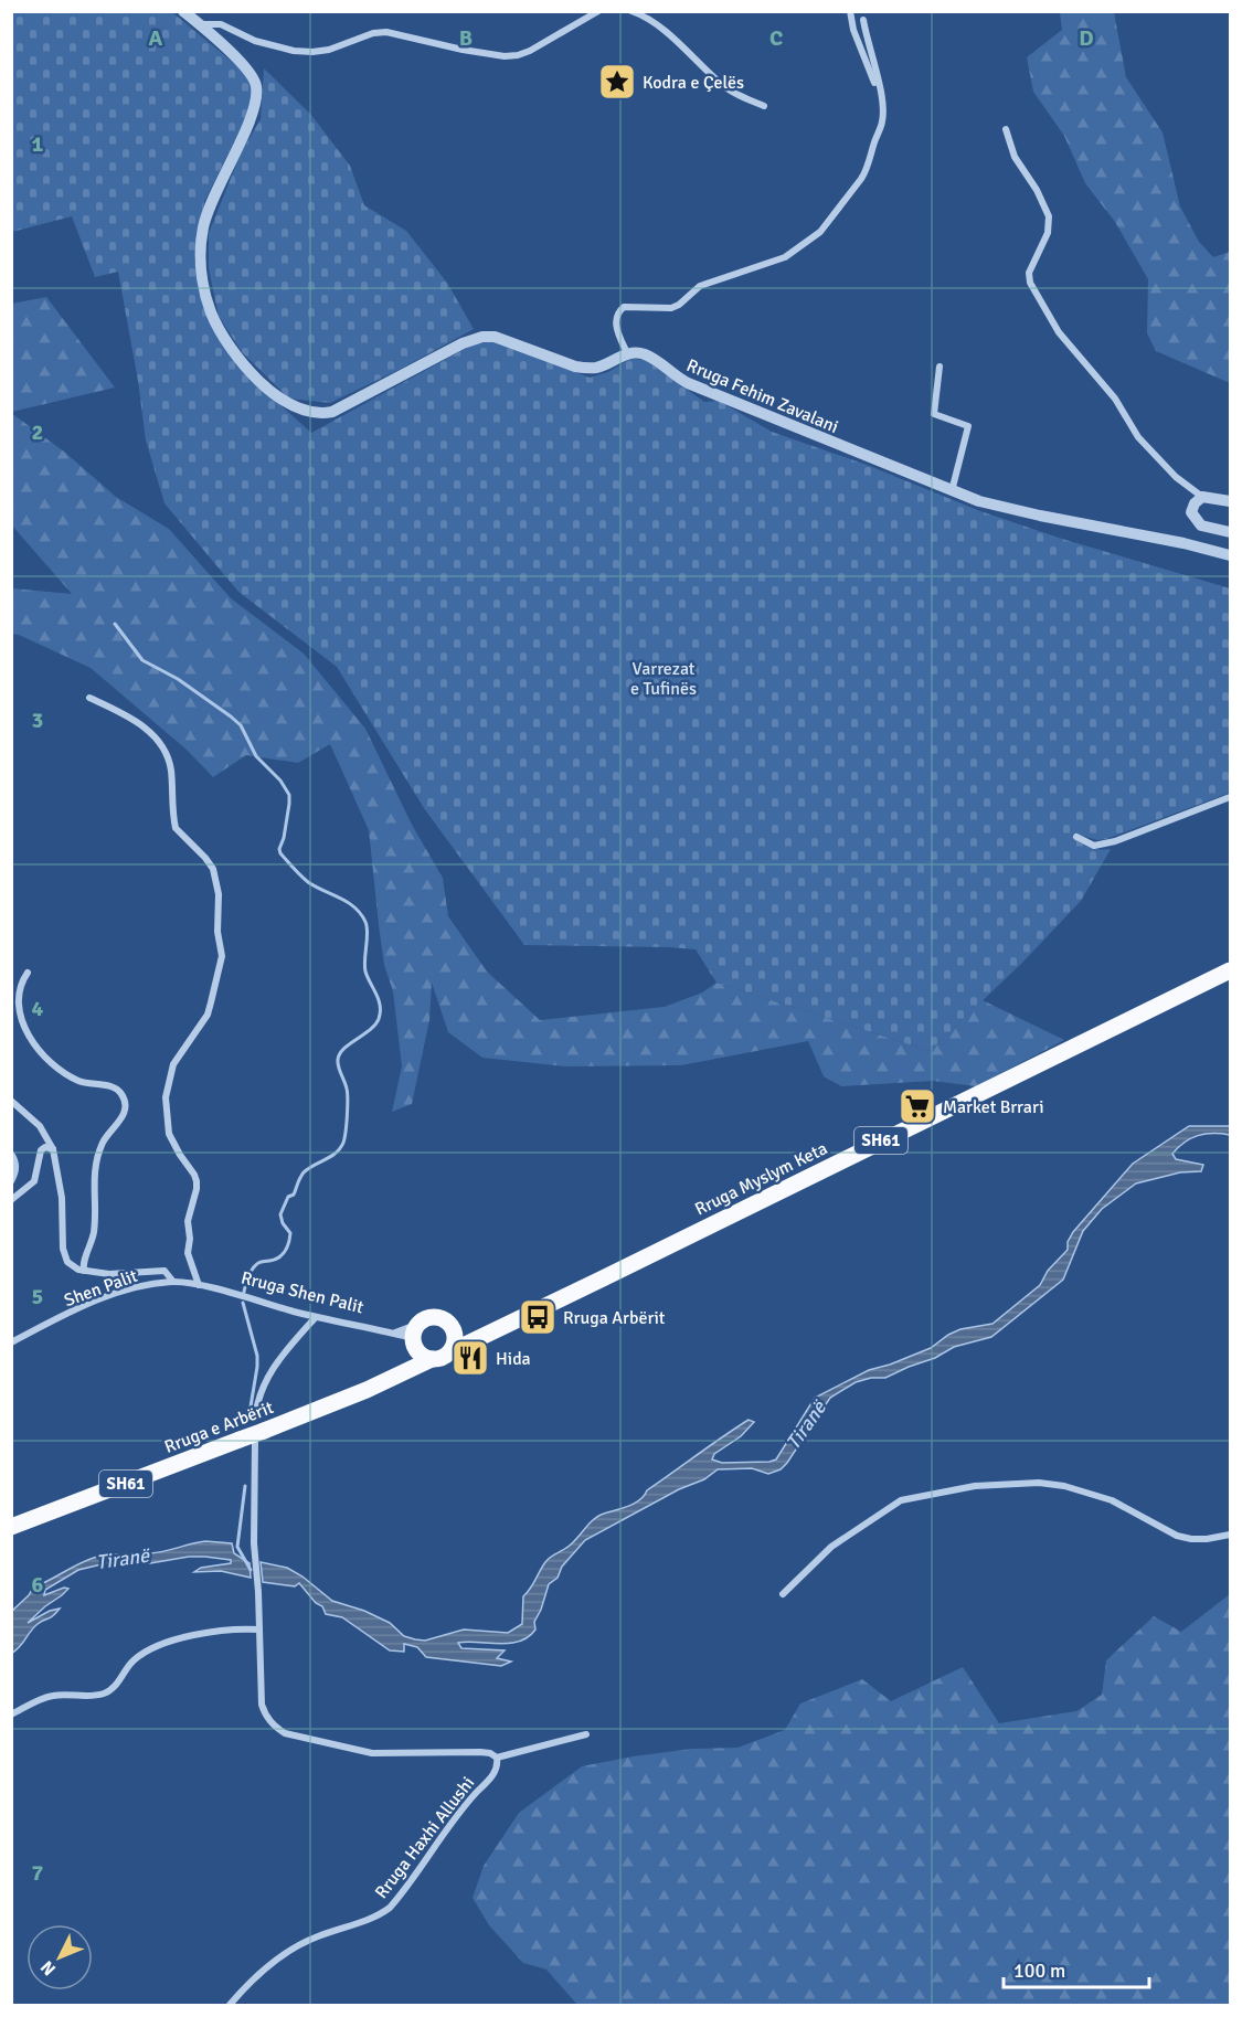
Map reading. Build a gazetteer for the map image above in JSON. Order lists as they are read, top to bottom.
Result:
{
  "streets": {
    "main road": ["SH61", "Rruga Myslym Keta", "Rruga e Arbërit"],
    "street": [
      "Rruga Fehim Zavalani",
      "Shen Palit",
      "Rruga Shen Palit",
      "Rruga Haxhi Allushi"
    ]
  },
  "crossings": [
    ["SH61", "Rruga Myslym Keta"],
    ["SH61", "Rruga Shen Palit"],
    ["SH61", "Rruga e Arbërit"],
    ["Rruga Myslym Keta", "Rruga Shen Palit"],
    ["Rruga Myslym Keta", "Rruga e Arbërit"],
    ["Shen Palit", "Rruga Shen Palit"],
    ["Rruga Shen Palit", "Rruga e Arbërit"],
    ["Rruga Shen Palit", "Rruga Haxhi Allushi"],
    ["Rruga e Arbërit", "Rruga Haxhi Allushi"]
  ],
  "water": ["Tiranë"],
  "parks": ["Varrezat e Tufinës"],
  "places": {
    "place": ["Kodra e Çelës"],
    "supermarket": ["Market Brrari"],
    "bus stop": ["Rruga Arbërit"],
    "restaurant": ["Hida"]
  },
  "scale_bar": "100 m",
  "north": "bottom left",
  "grid": {
    "columns": [
      "A",
      "B",
      "C",
      "D"
    ],
    "rows": [
      "1",
      "2",
      "3",
      "4",
      "5",
      "6",
      "7"
    ]
  }
}
